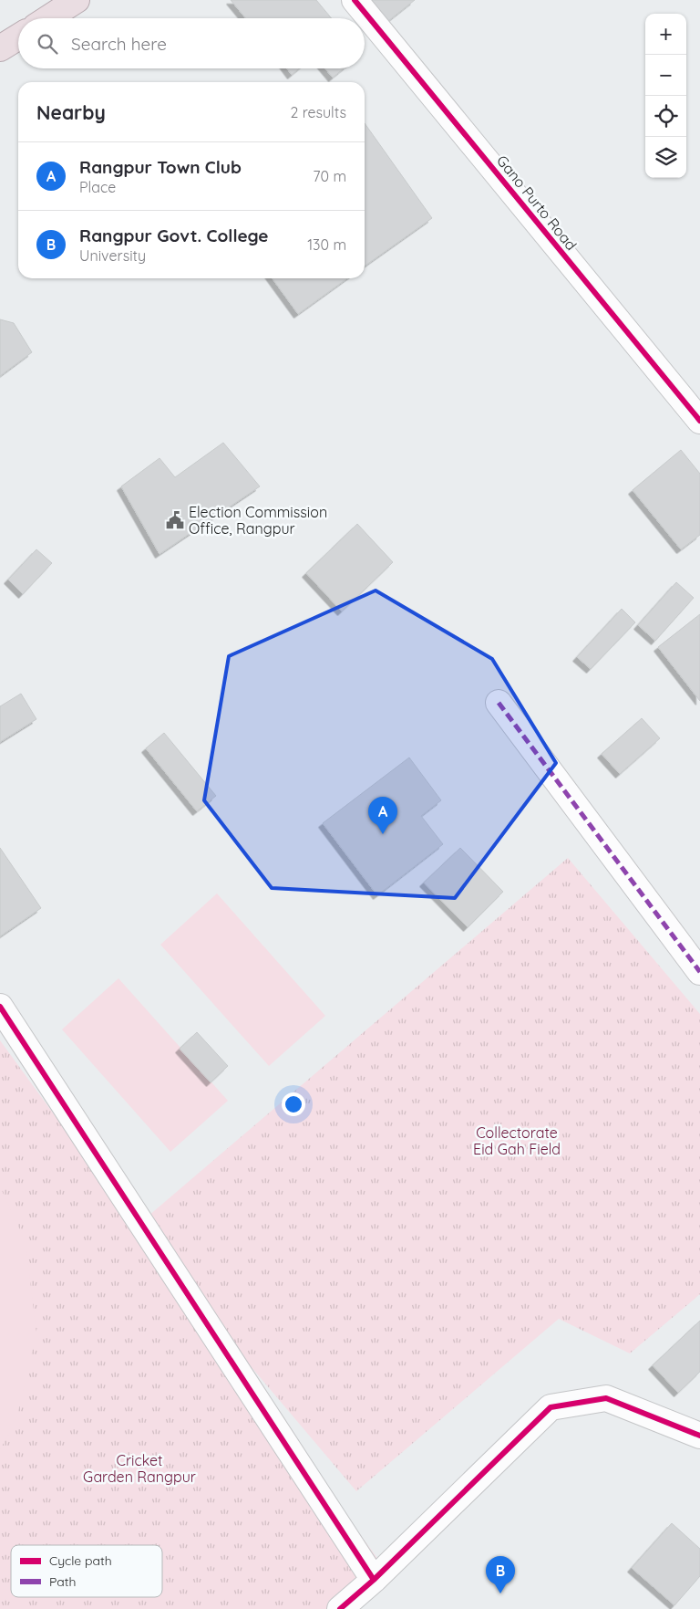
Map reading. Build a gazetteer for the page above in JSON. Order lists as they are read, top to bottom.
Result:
{
  "streets": {
    "street": ["Gano Purto Road"]
  },
  "parks": ["Collectorate Eid Gah Field", "Cricket Garden Rangpur"],
  "places": {
    "public building": ["Election Commission Office, Rangpur"]
  },
  "legend": ["Cycle path", "Path"],
  "page": {
    "map_buttons": ["+", "−"],
    "search": "Search here",
    "heading": ["Nearby", "2 results"],
    "list": [
      {
        "mark": "A",
        "name": "Rangpur Town Club",
        "note": "Place",
        "value": "70 m"
      },
      {
        "mark": "B",
        "name": "Rangpur Govt. College",
        "note": "University",
        "value": "130 m"
      }
    ],
    "pins": ["A", "B"]
  }
}
